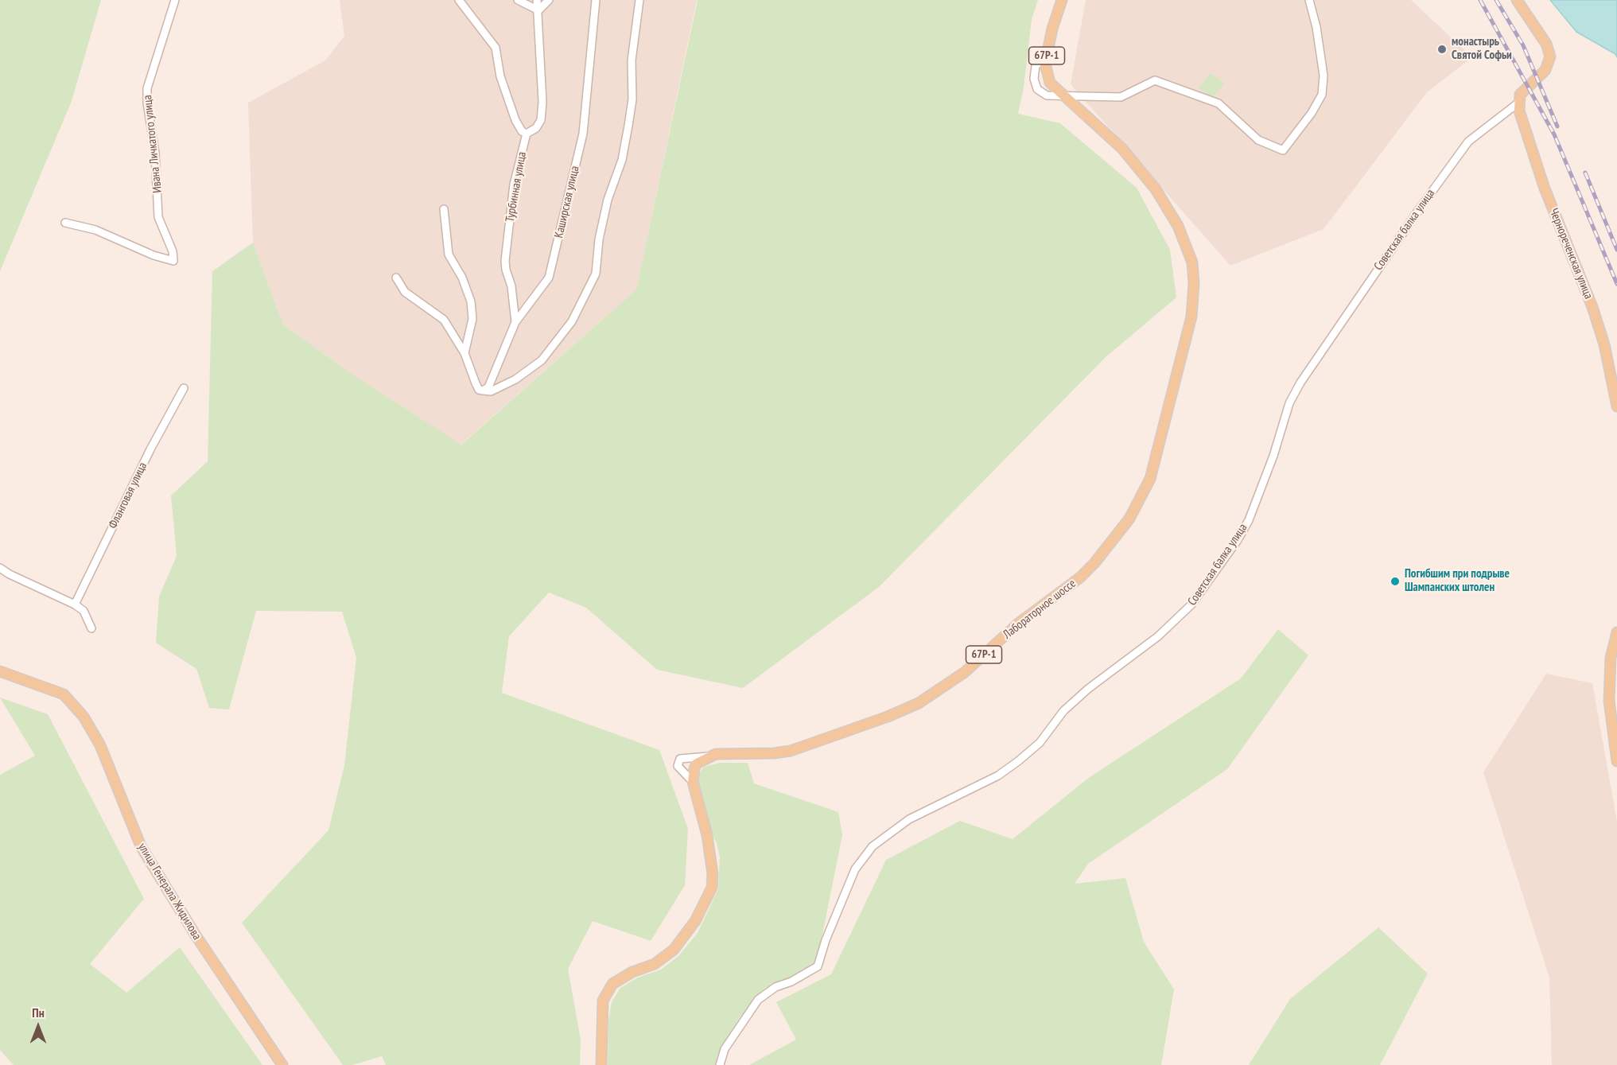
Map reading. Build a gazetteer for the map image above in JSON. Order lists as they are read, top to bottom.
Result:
{
  "streets": {
    "main road": [
      "67Р-1",
      "Чернореченская улица",
      "Лабораторное шоссе",
      "улица Генерала Жидилова"
    ],
    "street": [
      "Ивана Личкатого улица",
      "Турбинная улица",
      "Каширская улица",
      "Советская балка улица",
      "Фланговая улица"
    ]
  },
  "crossings": [
    ["67Р-1", "Лабораторное шоссе"],
    ["Турбинная улица", "Каширская улица"],
    ["Советская балка улица", "Чернореченская улица"]
  ],
  "places": ["монастырь Святой Софьи", "Погибшим при подрыве Шампанских штолен"],
  "north": "top"
}
